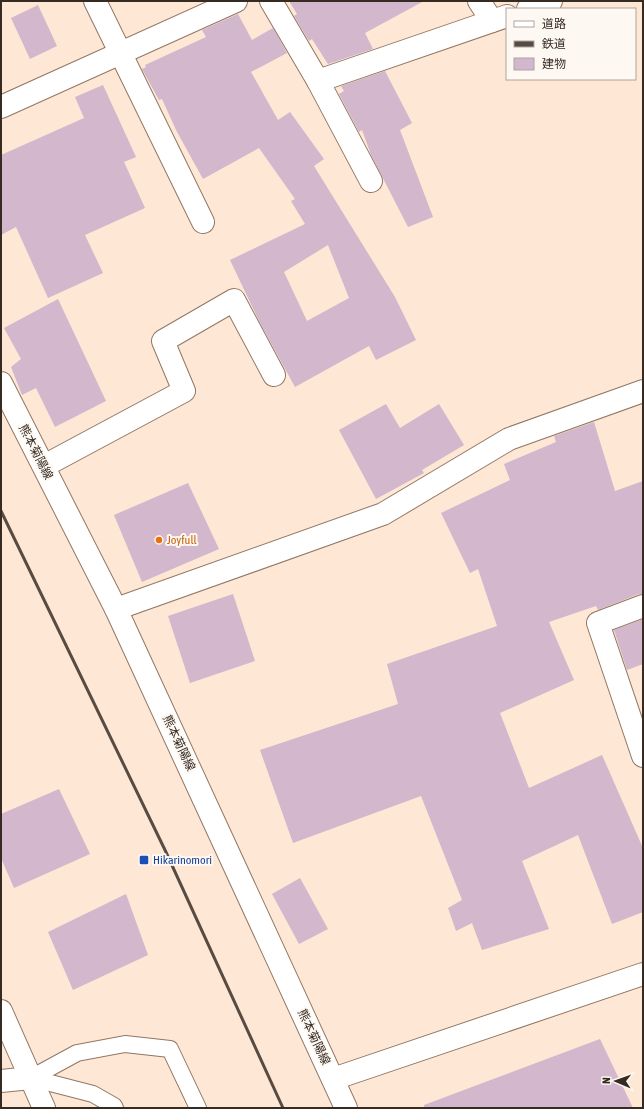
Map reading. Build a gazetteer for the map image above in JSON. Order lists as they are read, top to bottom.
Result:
{
  "streets": {
    "street": ["熊本菊陽線"]
  },
  "places": {
    "other": ["Joyfull"],
    "transit": ["Hikarinomori"]
  },
  "legend": ["道路", "鉄道", "建物"],
  "north": "left"
}
